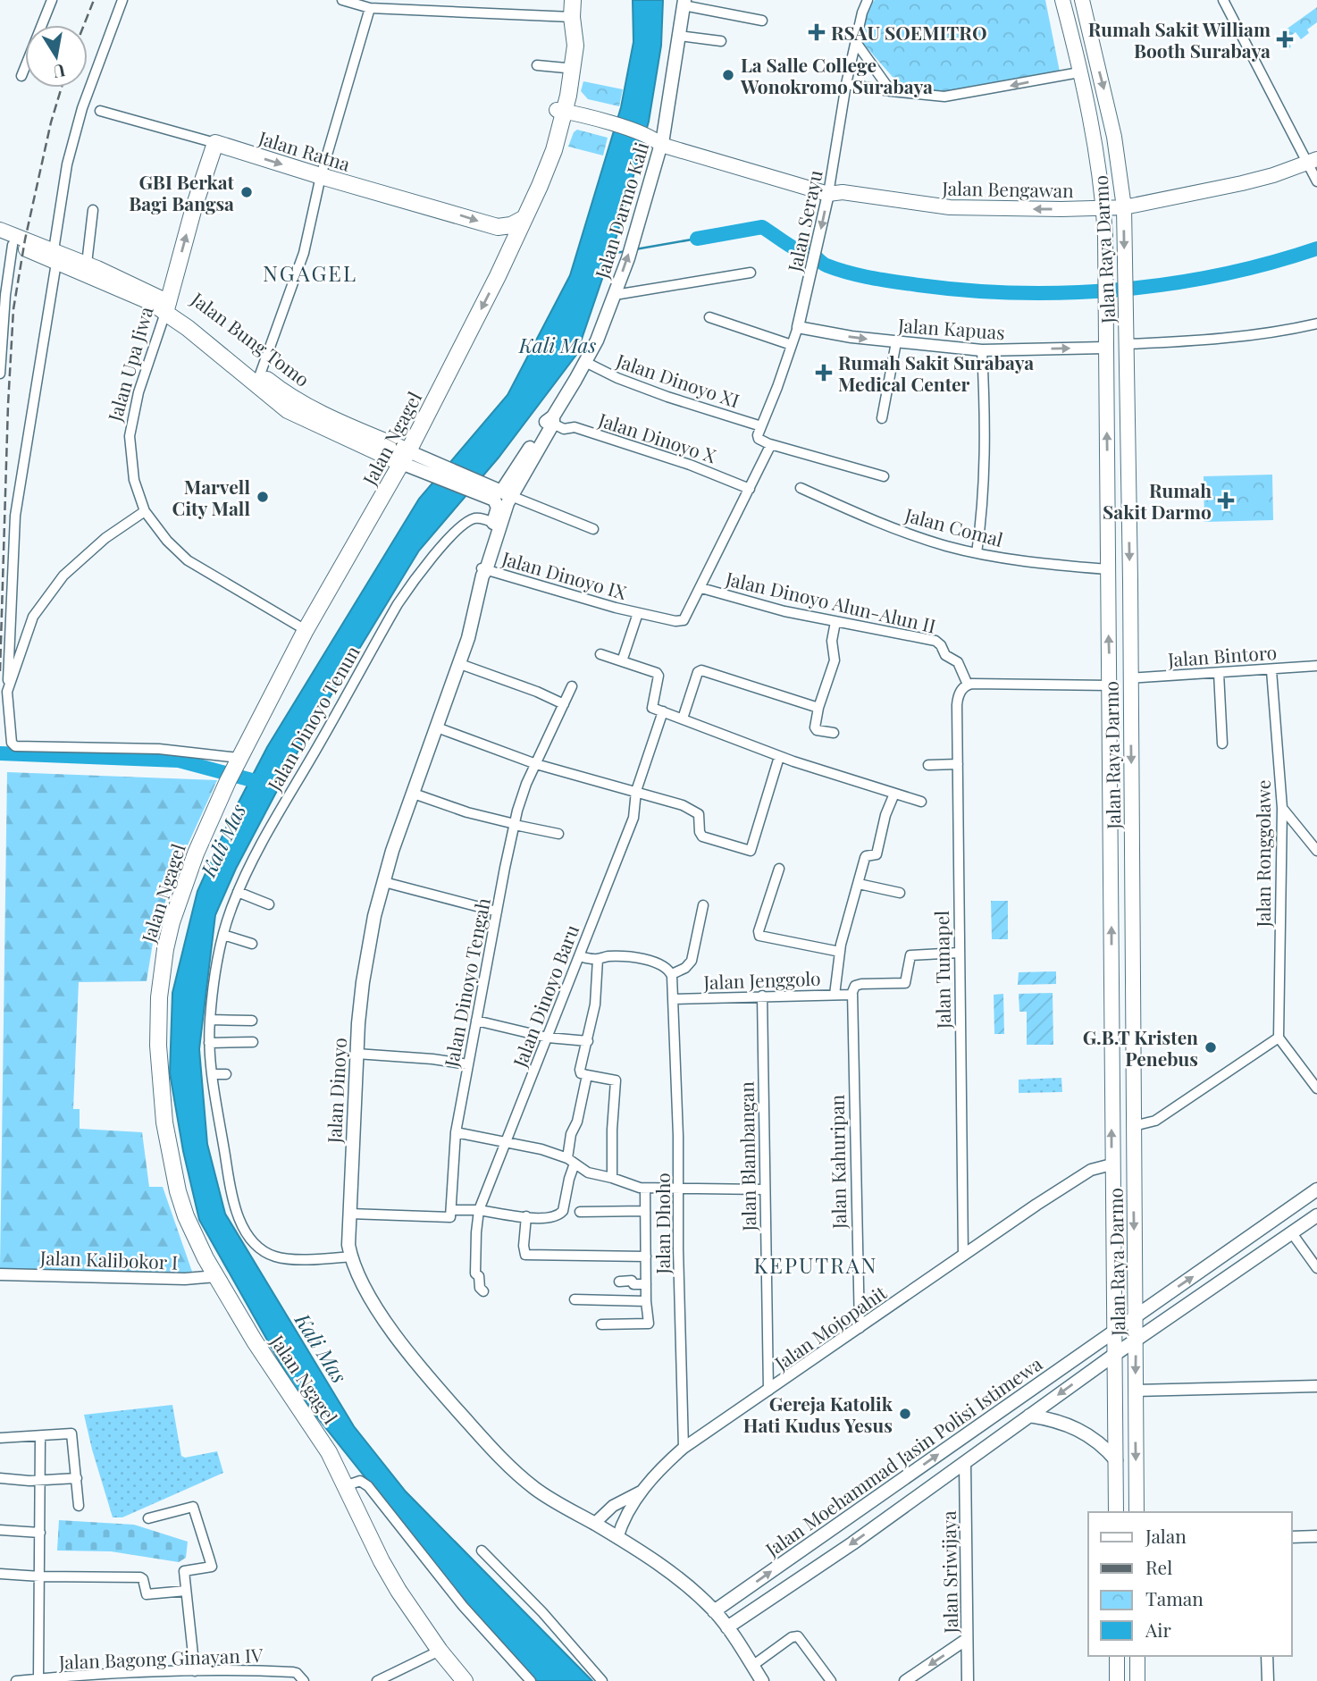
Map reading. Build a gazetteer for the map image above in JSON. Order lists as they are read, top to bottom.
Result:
{
  "streets": {
    "highway": [
      "Jalan Ratna",
      "Jalan Bung Tomo",
      "Jalan Upa Jiwa",
      "Jalan Ngagel"
    ],
    "main road": [
      "Jalan Bengawan",
      "Jalan Darmo Kali",
      "Jalan Raya Darmo",
      "Jalan Dinoyo",
      "Jalan Moehammad Jasin Polisi Istimewa"
    ],
    "street": [
      "Jalan Serayu",
      "Jalan Kapuas",
      "Jalan Dinoyo XI",
      "Jalan Dinoyo X",
      "Jalan Comal",
      "Jalan Dinoyo IX",
      "Jalan Dinoyo Alun-Alun II",
      "Jalan Bintoro",
      "Jalan Dinoyo Tenun",
      "Jalan Ronggolawe",
      "Jalan Tumapel",
      "Jalan Jenggolo",
      "Jalan Dinoyo Tengah",
      "Jalan Dinoyo Baru",
      "Jalan Blambangan",
      "Jalan Kahuripan",
      "Jalan Dhoho",
      "Jalan Kalibokor I",
      "Jalan Mojopahit",
      "Jalan Sriwijaya",
      "Jalan Bagong Ginayan IV"
    ]
  },
  "crossings": [
    ["Jalan Ratna", "Jalan Upa Jiwa"],
    ["Jalan Bengawan", "Jalan Darmo Kali"],
    ["Jalan Bengawan", "Jalan Serayu"],
    ["Jalan Bengawan", "Jalan Raya Darmo"],
    ["Jalan Bengawan", "Jalan Ngagel"],
    ["Jalan Darmo Kali", "Jalan Bung Tomo"],
    ["Jalan Darmo Kali", "Jalan Dinoyo XI"],
    ["Jalan Darmo Kali", "Jalan Dinoyo X"],
    ["Jalan Darmo Kali", "Jalan Dinoyo"],
    ["Jalan Serayu", "Jalan Kapuas"],
    ["Jalan Serayu", "Jalan Dinoyo XI"],
    ["Jalan Raya Darmo", "Jalan Kapuas"],
    ["Jalan Raya Darmo", "Jalan Comal"],
    ["Jalan Raya Darmo", "Jalan Bintoro"],
    ["Jalan Raya Darmo", "Jalan Mojopahit"],
    ["Jalan Raya Darmo", "Jalan Moehammad Jasin Polisi Istimewa"],
    ["Jalan Bung Tomo", "Jalan Upa Jiwa"],
    ["Jalan Bung Tomo", "Jalan Ngagel"],
    ["Jalan Bung Tomo", "Jalan Dinoyo"],
    ["Jalan Upa Jiwa", "Jalan Ngagel"],
    ["Jalan Ngagel", "Jalan Kalibokor I"],
    ["Jalan Dinoyo IX", "Jalan Dinoyo Alun-Alun II"],
    ["Jalan Dinoyo IX", "Jalan Dinoyo"],
    ["Jalan Dinoyo Alun-Alun II", "Jalan Tumapel"],
    ["Jalan Bintoro", "Jalan Ronggolawe"],
    ["Jalan Dinoyo Tenun", "Jalan Dinoyo"],
    ["Jalan Tumapel", "Jalan Mojopahit"],
    ["Jalan Jenggolo", "Jalan Blambangan"],
    ["Jalan Jenggolo", "Jalan Kahuripan"],
    ["Jalan Jenggolo", "Jalan Dhoho"],
    ["Jalan Dinoyo", "Jalan Mojopahit"],
    ["Jalan Dinoyo", "Jalan Moehammad Jasin Polisi Istimewa"],
    ["Jalan Blambangan", "Jalan Mojopahit"],
    ["Jalan Kahuripan", "Jalan Mojopahit"],
    ["Jalan Dhoho", "Jalan Mojopahit"],
    ["Jalan Moehammad Jasin Polisi Istimewa", "Jalan Sriwijaya"]
  ],
  "one_way": ["Jalan Ratna", "Jalan Bengawan", "Jalan Kapuas"],
  "districts": ["NGAGEL", "KEPUTRAN"],
  "water": ["Kali Mas"],
  "places": {
    "health": [
      "RSAU SOEMITRO",
      "Rumah Sakit William Booth Surabaya",
      "Rumah Sakit Surabaya Medical Center",
      "Rumah Sakit Darmo"
    ],
    "other": [
      "La Salle College Wonokromo Surabaya",
      "GBI Berkat Bagi Bangsa",
      "Marvell City Mall",
      "G.B.T Kristen Penebus",
      "Gereja Katolik Hati Kudus Yesus"
    ]
  },
  "legend": [
    "Jalan",
    "Rel",
    "Taman",
    "Air"
  ],
  "north": "bottom"
}
